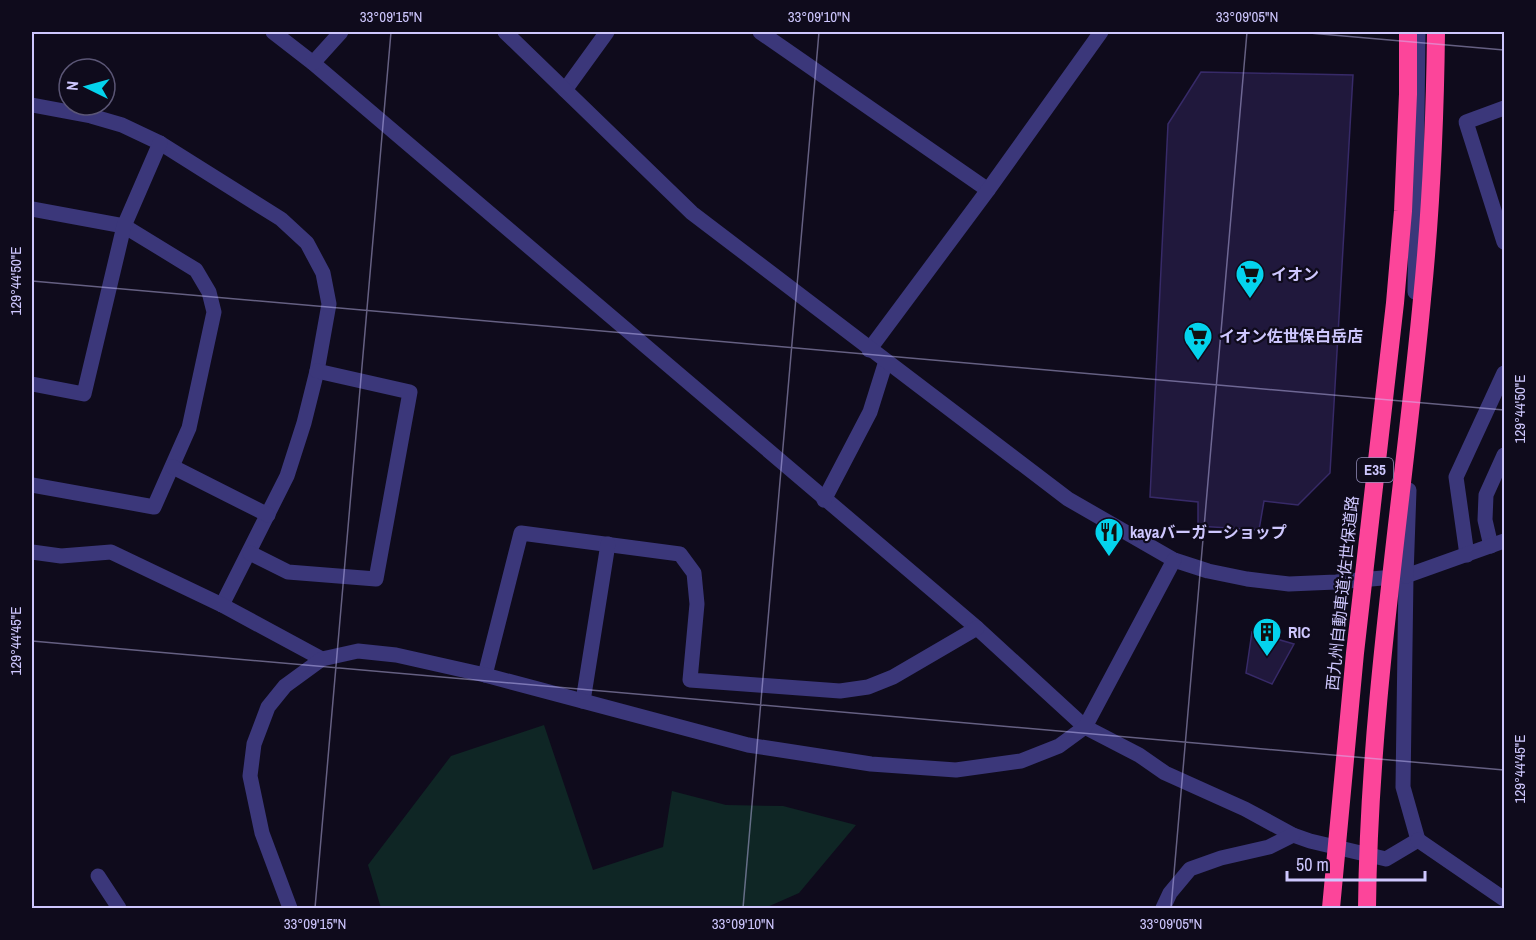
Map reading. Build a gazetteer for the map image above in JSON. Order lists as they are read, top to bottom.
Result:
{
  "streets": {
    "highway": ["E35", "西九州自動車道;佐世保道路"]
  },
  "places": {
    "supermarket": ["イオン", "イオン佐世保白岳店"],
    "restaurant": ["kayaバーガーショップ"],
    "building": ["RIC"]
  },
  "scale_bar": "50 m",
  "north": "left",
  "coordinates": [
    "33°09'15\"N",
    "33°09'10\"N",
    "33°09'05\"N",
    "129°44'50\"E",
    "129°44'45\"E"
  ]
}
